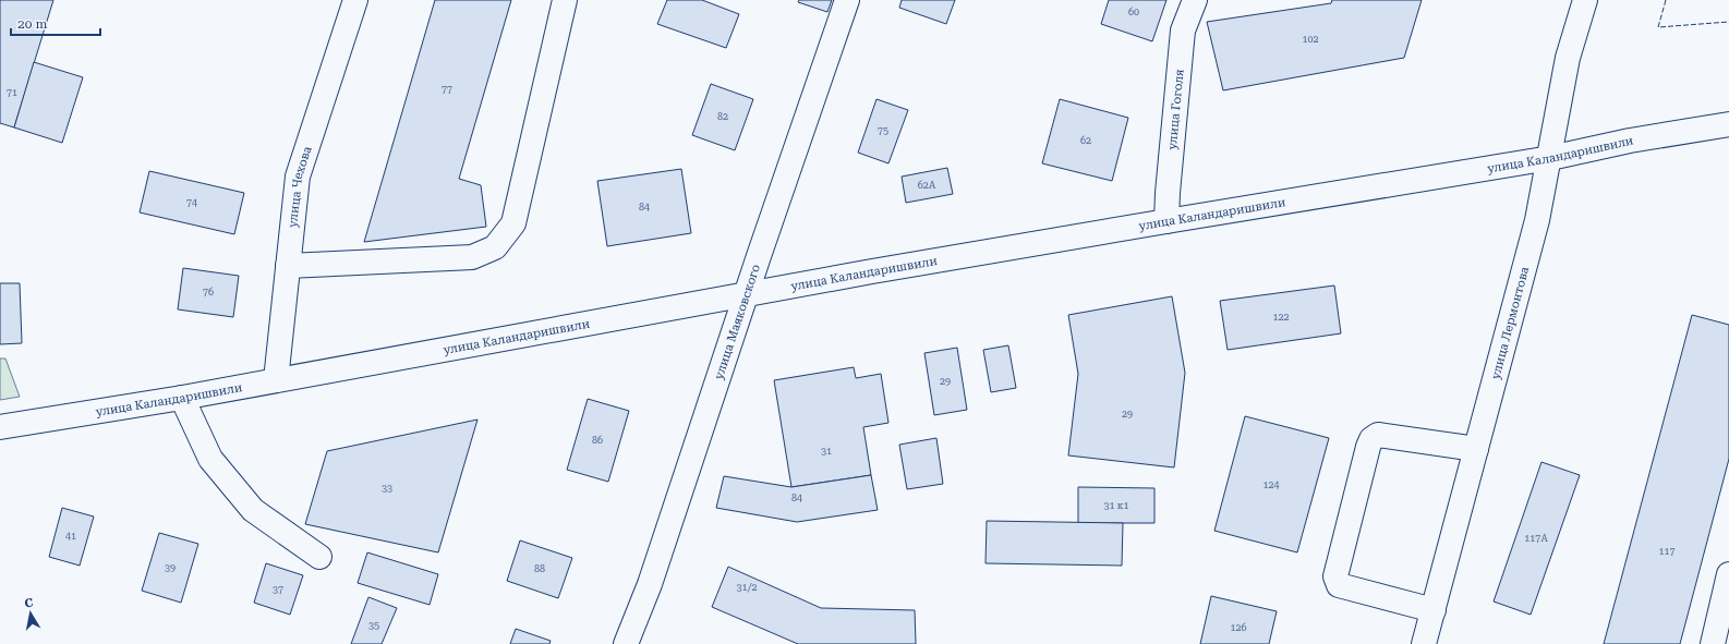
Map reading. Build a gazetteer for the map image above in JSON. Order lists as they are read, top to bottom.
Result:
{
  "streets": {
    "street": [
      "улица Гоголя",
      "улица Каландаришвили",
      "улица Чехова",
      "улица Маяковского",
      "улица Лермонтова"
    ]
  },
  "crossings": [
    ["улица Гоголя", "улица Каландаришвили"],
    ["улица Каландаришвили", "улица Чехова"],
    ["улица Каландаришвили", "улица Маяковского"],
    ["улица Каландаришвили", "улица Лермонтова"]
  ],
  "house_numbers": [
    "60",
    "102",
    "77",
    "71",
    "82",
    "75",
    "62",
    "62А",
    "74",
    "84",
    "76",
    "122",
    "29",
    "29",
    "86",
    "31",
    "124",
    "33",
    "84",
    "31 к1",
    "41",
    "117А",
    "117",
    "39",
    "88",
    "31/2",
    "37",
    "35",
    "126"
  ],
  "scale_bar": "20 m",
  "north": "top"
}
